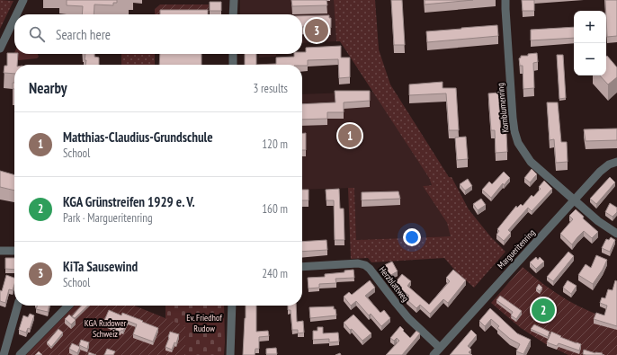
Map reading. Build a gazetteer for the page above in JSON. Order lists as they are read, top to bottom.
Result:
{
  "streets": {
    "street": ["Kornblumenring", "Margueritenring", "Herzblattweg"]
  },
  "crossings": [
    ["Kornblumenring", "Margueritenring"],
    ["Margueritenring", "Herzblattweg"]
  ],
  "parks": ["Ev. Friedhof Rudow", "KGA Rudower Schweiz"],
  "page": {
    "map_buttons": ["+", "−"],
    "search": "Search here",
    "pins": ["3", "1", "2"],
    "heading": ["Nearby", "3 results"],
    "list": [
      {
        "mark": "1",
        "name": "Matthias-Claudius-Grundschule",
        "note": "School",
        "value": "120 m"
      },
      {
        "mark": "2",
        "name": "KGA Grünstreifen 1929 e. V.",
        "note": "Park · Margueritenring",
        "value": "160 m"
      },
      {
        "mark": "3",
        "name": "KiTa Sausewind",
        "note": "School",
        "value": "240 m"
      }
    ]
  }
}
